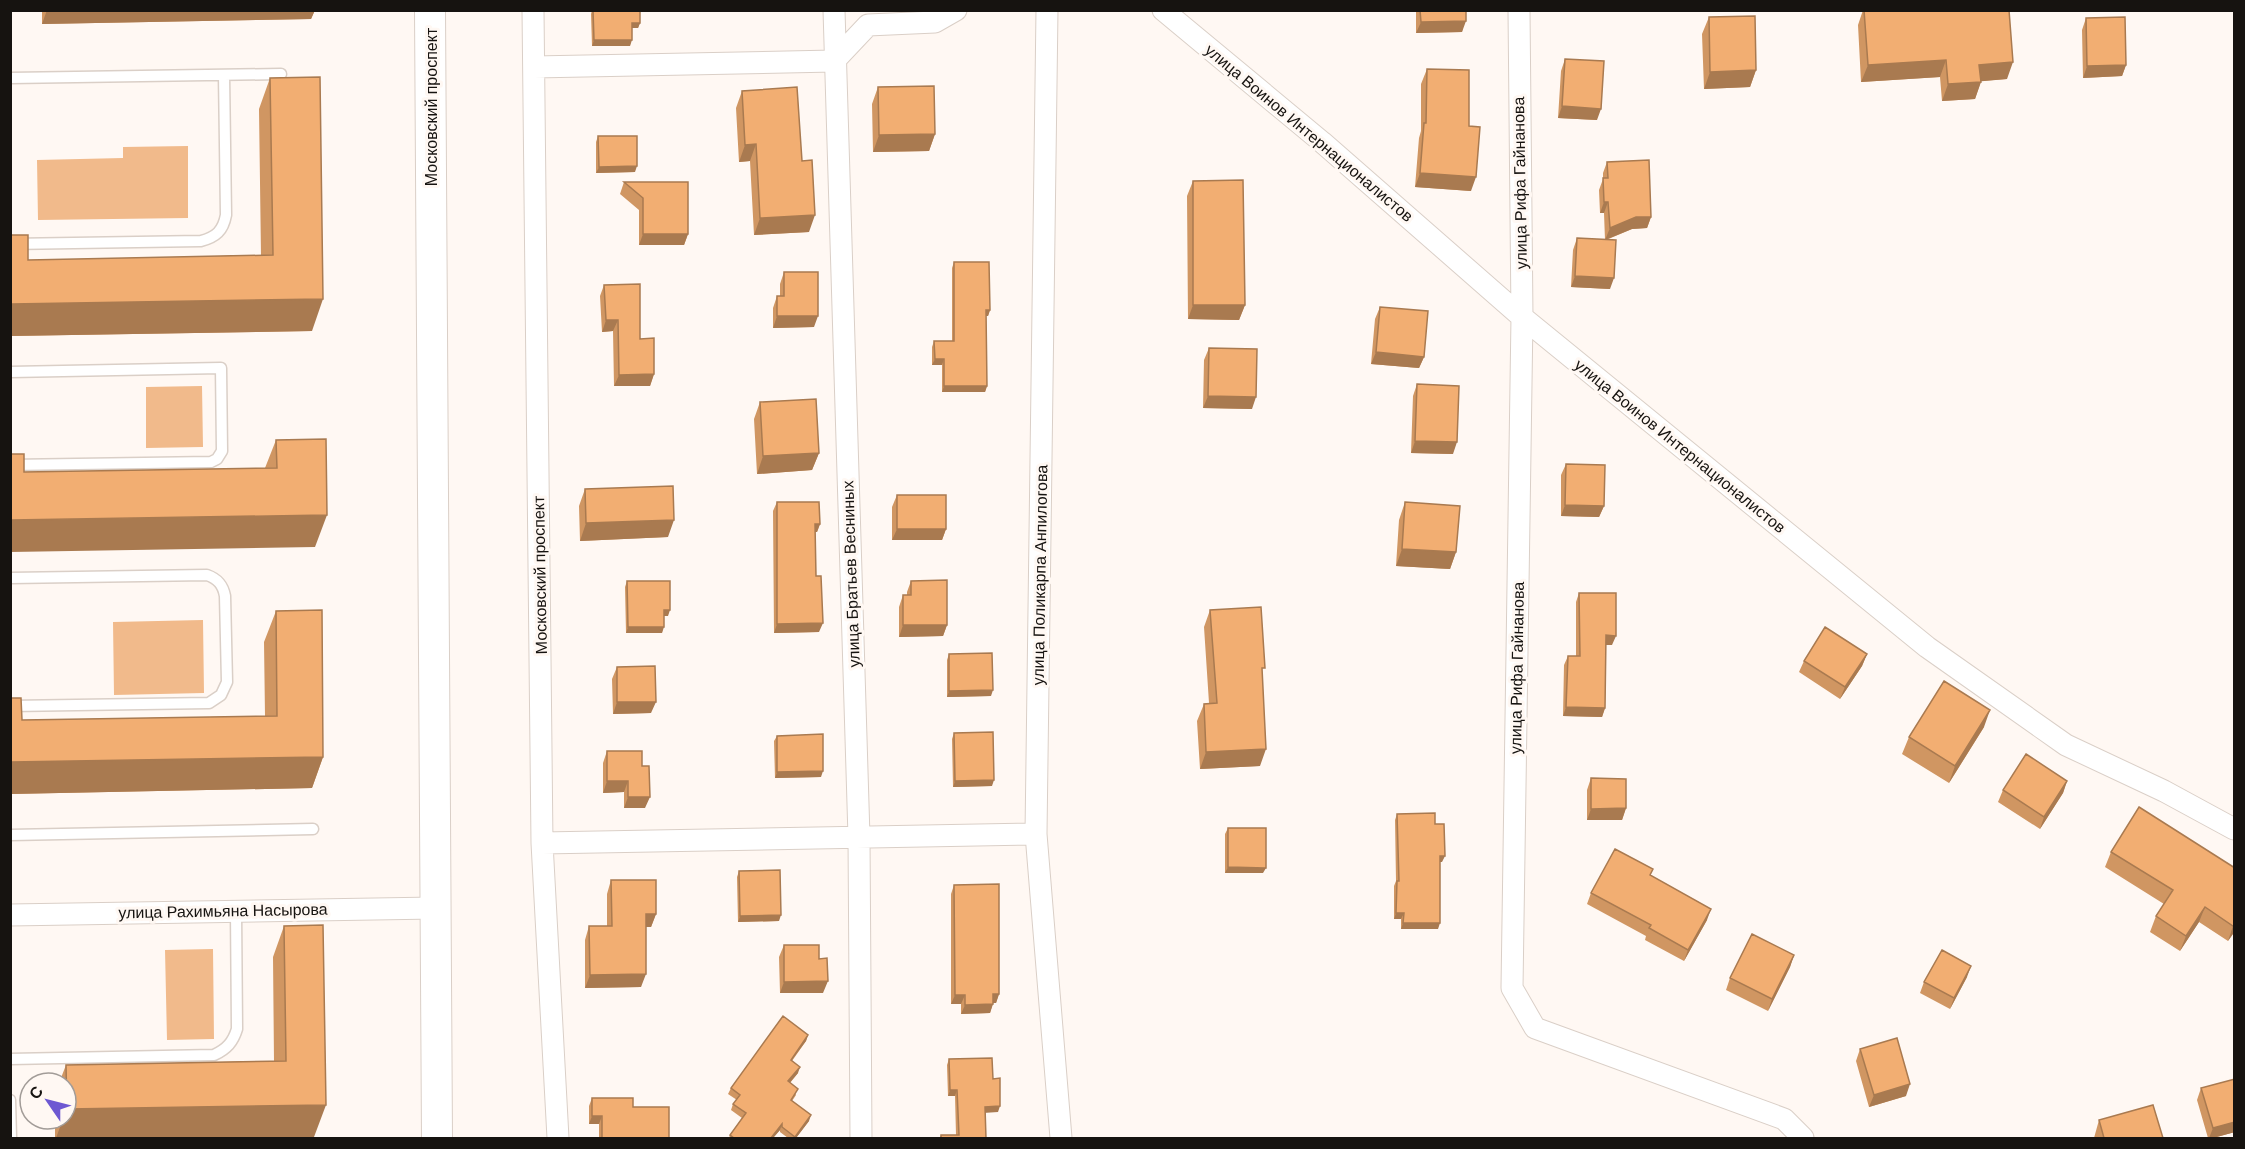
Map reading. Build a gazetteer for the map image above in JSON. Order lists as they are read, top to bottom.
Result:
{
  "streets": {
    "main road": ["Московский проспект"],
    "street": [
      "улица Воинов Интернационалистов",
      "улица Рифа Гайнанова",
      "улица Братьев Весниных",
      "улица Поликарпа Анпилогова",
      "улица Рахимьяна Насырова"
    ]
  },
  "crossings": [
    ["Московский проспект", "улица Рахимьяна Насырова"],
    ["улица Воинов Интернационалистов", "улица Рифа Гайнанова"]
  ],
  "north": "top left"
}
